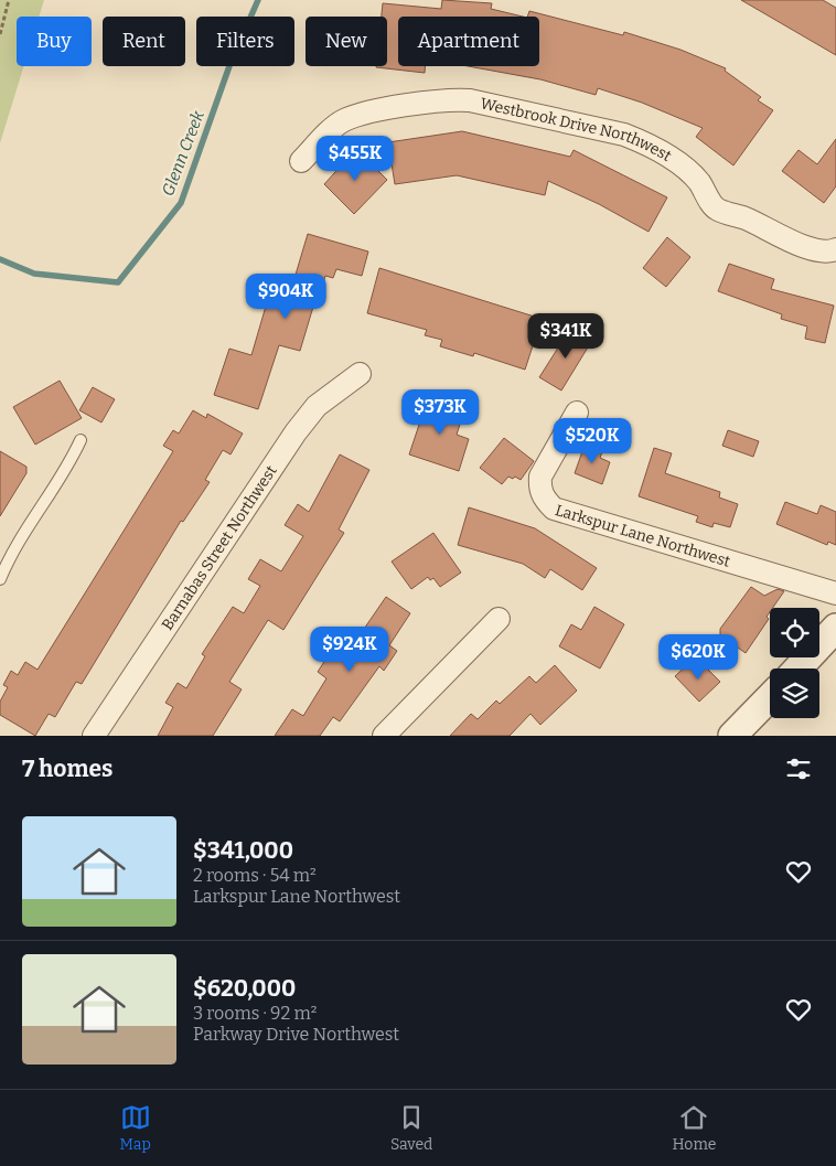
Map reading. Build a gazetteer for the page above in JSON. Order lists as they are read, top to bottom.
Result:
{
  "streets": {
    "street": ["Westbrook Drive Northwest", "Larkspur Lane Northwest", "Barnabas Street Northwest"]
  },
  "water": ["Glenn Creek"],
  "page": {
    "chip": [
      "Buy",
      "Rent",
      "Filters",
      "New",
      "Apartment"
    ],
    "price": [
      "$455K",
      "$904K",
      "$341K",
      "$373K",
      "$520K",
      "$924K",
      "$620K"
    ],
    "heading": "7 homes",
    "list": [
      {
        "name": "$341,000",
        "note": "2 rooms · 54 m² · Larkspur Lane Northwest"
      },
      {
        "name": "$620,000",
        "note": "3 rooms · 92 m² · Parkway Drive Northwest"
      }
    ],
    "tabs": ["Map", "Saved", "Home"]
  }
}
